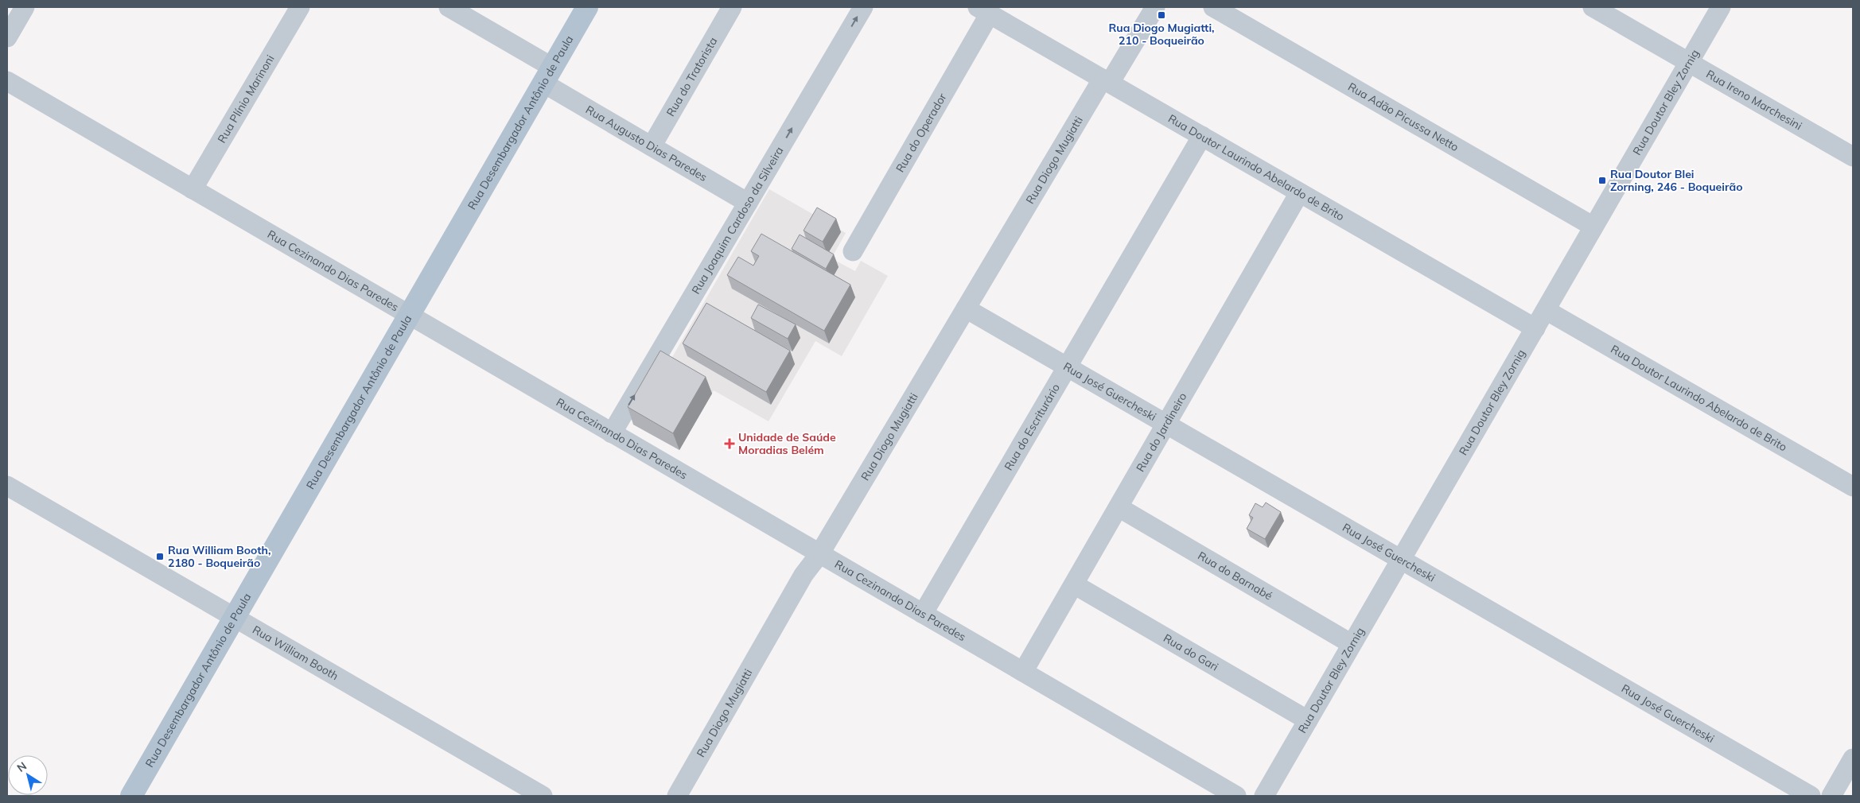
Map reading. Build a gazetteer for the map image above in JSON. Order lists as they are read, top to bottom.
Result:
{
  "streets": {
    "main road": ["Rua Desembargador Antônio de Paula"],
    "street": [
      "Rua do Tratorista",
      "Rua Plínio Marinoni",
      "Rua Ireno Marchesini",
      "Rua Doutor Bley Zornig",
      "Rua Adão Picussa Netto",
      "Rua do Operador",
      "Rua Augusto Dias Paredes",
      "Rua Diogo Mugiatti",
      "Rua Doutor Laurindo Abelardo de Brito",
      "Rua Joaquim Cardoso da Silveira",
      "Rua Cezinando Dias Paredes",
      "Rua José Guercheski",
      "Rua do Escriturário",
      "Rua do Jardineiro",
      "Rua do Barnabé",
      "Rua William Booth",
      "Rua do Gari"
    ]
  },
  "crossings": [
    ["Rua do Tratorista", "Rua Augusto Dias Paredes"],
    ["Rua Plínio Marinoni", "Rua Cezinando Dias Paredes"],
    ["Rua Ireno Marchesini", "Rua Doutor Bley Zornig"],
    ["Rua Doutor Bley Zornig", "Rua Adão Picussa Netto"],
    ["Rua Doutor Bley Zornig", "Rua Doutor Laurindo Abelardo de Brito"],
    ["Rua Doutor Bley Zornig", "Rua José Guercheski"],
    ["Rua Doutor Bley Zornig", "Rua do Barnabé"],
    ["Rua Doutor Bley Zornig", "Rua do Gari"],
    ["Rua Desembargador Antônio de Paula", "Rua Augusto Dias Paredes"],
    ["Rua Desembargador Antônio de Paula", "Rua Cezinando Dias Paredes"],
    ["Rua Desembargador Antônio de Paula", "Rua William Booth"],
    ["Rua do Operador", "Rua Doutor Laurindo Abelardo de Brito"],
    ["Rua Augusto Dias Paredes", "Rua Joaquim Cardoso da Silveira"],
    ["Rua Diogo Mugiatti", "Rua Doutor Laurindo Abelardo de Brito"],
    ["Rua Diogo Mugiatti", "Rua Cezinando Dias Paredes"],
    ["Rua Diogo Mugiatti", "Rua José Guercheski"],
    ["Rua Doutor Laurindo Abelardo de Brito", "Rua do Escriturário"],
    ["Rua Doutor Laurindo Abelardo de Brito", "Rua do Jardineiro"],
    ["Rua Joaquim Cardoso da Silveira", "Rua Cezinando Dias Paredes"],
    ["Rua Cezinando Dias Paredes", "Rua do Escriturário"],
    ["Rua Cezinando Dias Paredes", "Rua do Jardineiro"],
    ["Rua José Guercheski", "Rua do Escriturário"],
    ["Rua José Guercheski", "Rua do Jardineiro"],
    ["Rua do Jardineiro", "Rua do Barnabé"],
    ["Rua do Jardineiro", "Rua do Gari"]
  ],
  "one_way": ["Rua Joaquim Cardoso da Silveira"],
  "places": {
    "transit": ["Rua Diogo Mugiatti, 210 - Boqueirão", "Rua Doutor Blei Zorning, 246 - Boqueirão", "Rua William Booth, 2180 - Boqueirão"],
    "health": ["Unidade de Saúde Moradias Belém"]
  },
  "north": "top left"
}
